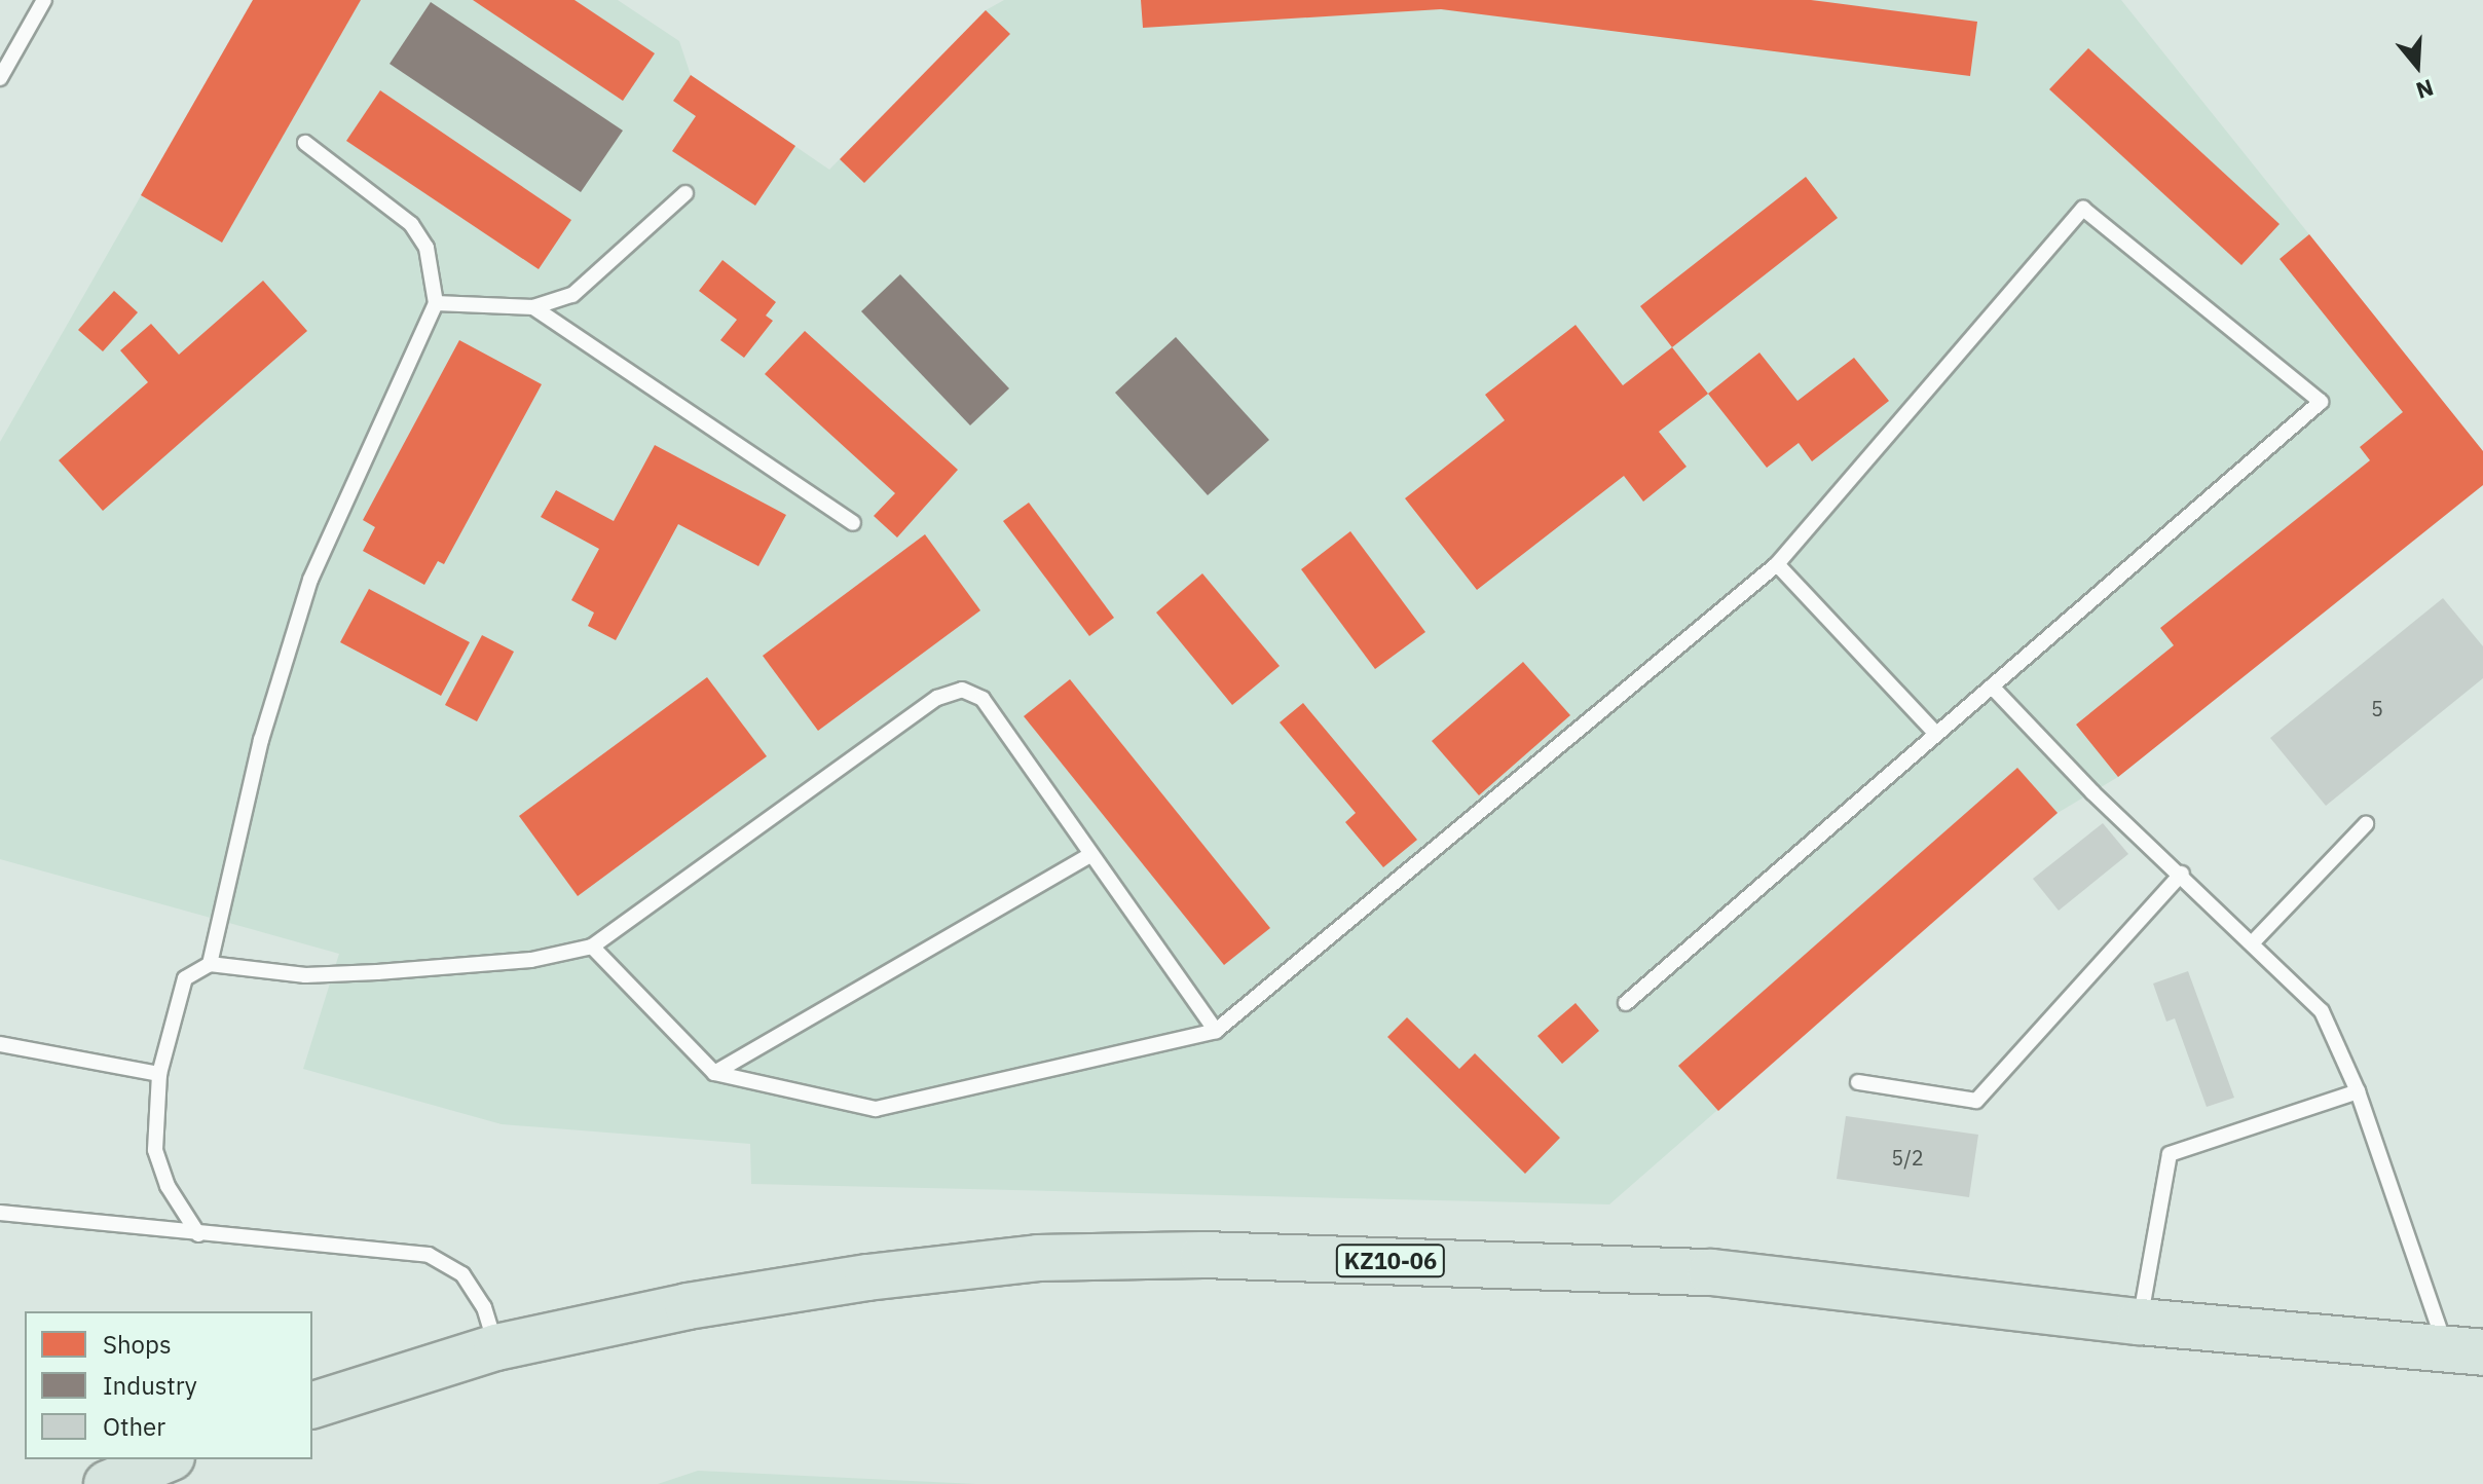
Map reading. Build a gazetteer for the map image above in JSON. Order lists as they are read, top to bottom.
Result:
{
  "streets": {
    "highway": ["KZ10-06"]
  },
  "house_numbers": ["5", "5/2"],
  "legend": ["Shops", "Industry", "Other"],
  "north": "bottom"
}
